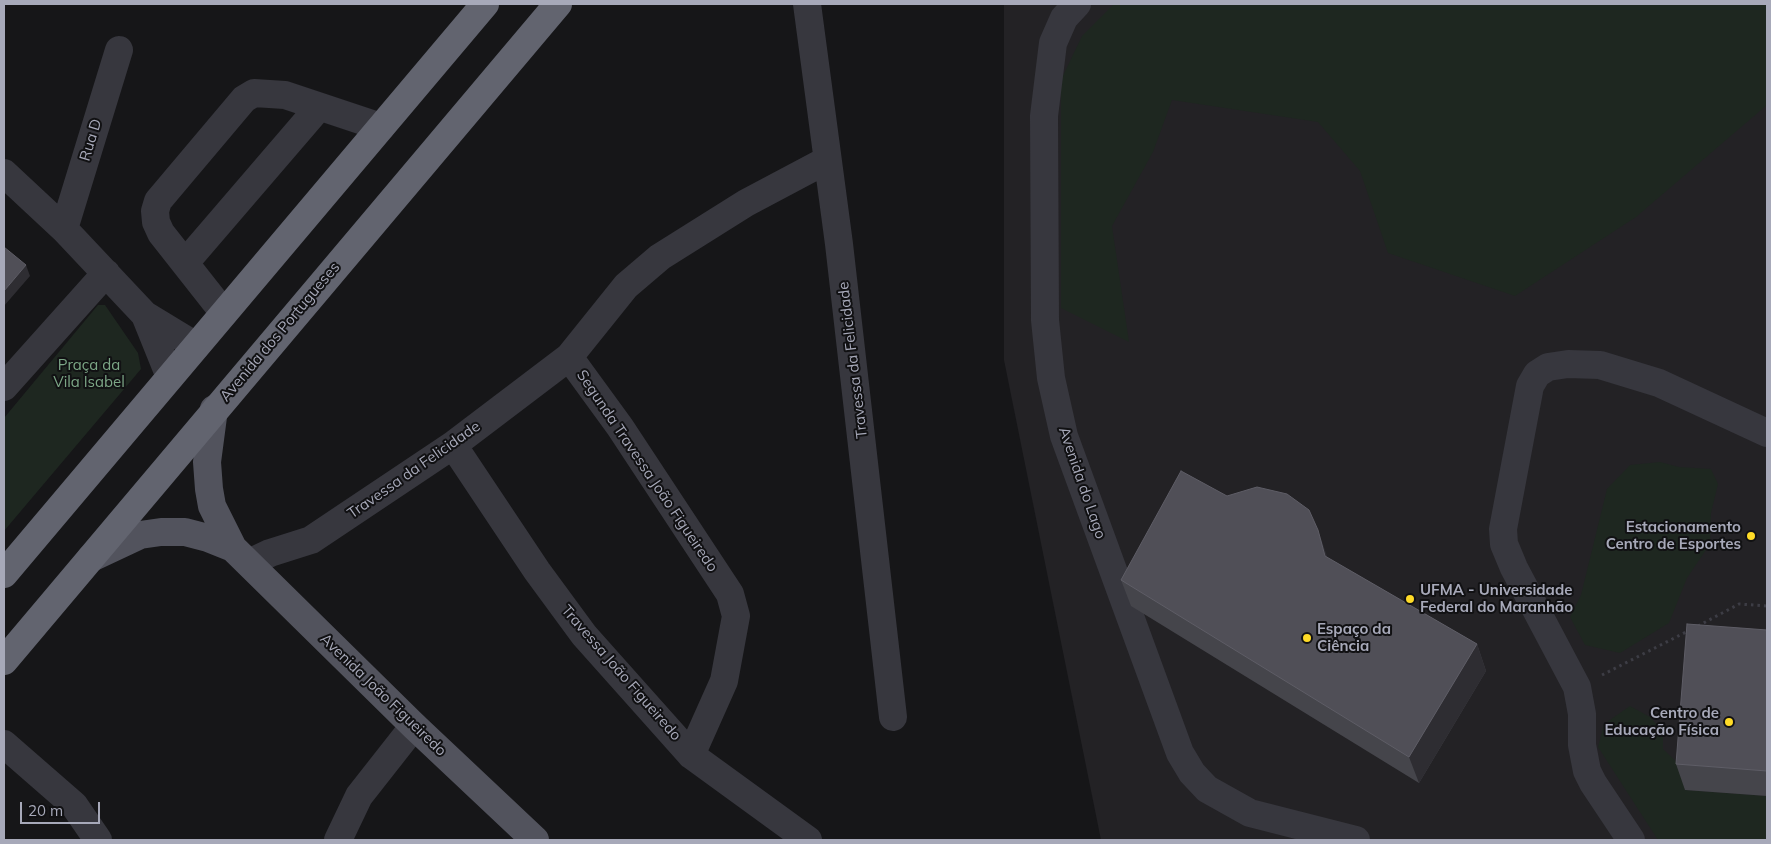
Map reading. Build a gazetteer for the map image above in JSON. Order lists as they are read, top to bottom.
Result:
{
  "streets": {
    "highway": ["Avenida dos Portugueses"],
    "main road": ["Avenida João Figueiredo"],
    "street": [
      "Rua D",
      "Travessa da Felicidade",
      "Segunda Travessa João Figueiredo",
      "Avenida do Lago",
      "Travessa João Figueiredo"
    ]
  },
  "crossings": [
    ["Avenida dos Portugueses", "Avenida João Figueiredo"],
    ["Travessa da Felicidade", "Segunda Travessa João Figueiredo"],
    ["Travessa da Felicidade", "Travessa João Figueiredo"],
    ["Travessa da Felicidade", "Avenida João Figueiredo"],
    ["Segunda Travessa João Figueiredo", "Travessa João Figueiredo"]
  ],
  "parks": ["Praça da Vila Isabel"],
  "places": [
    "Estacionamento Centro de Esportes",
    "UFMA - Universidade Federal do Maranhão",
    "Espaço da Ciência",
    "Centro de Educação Física"
  ],
  "scale_bar": "20 m"
}
